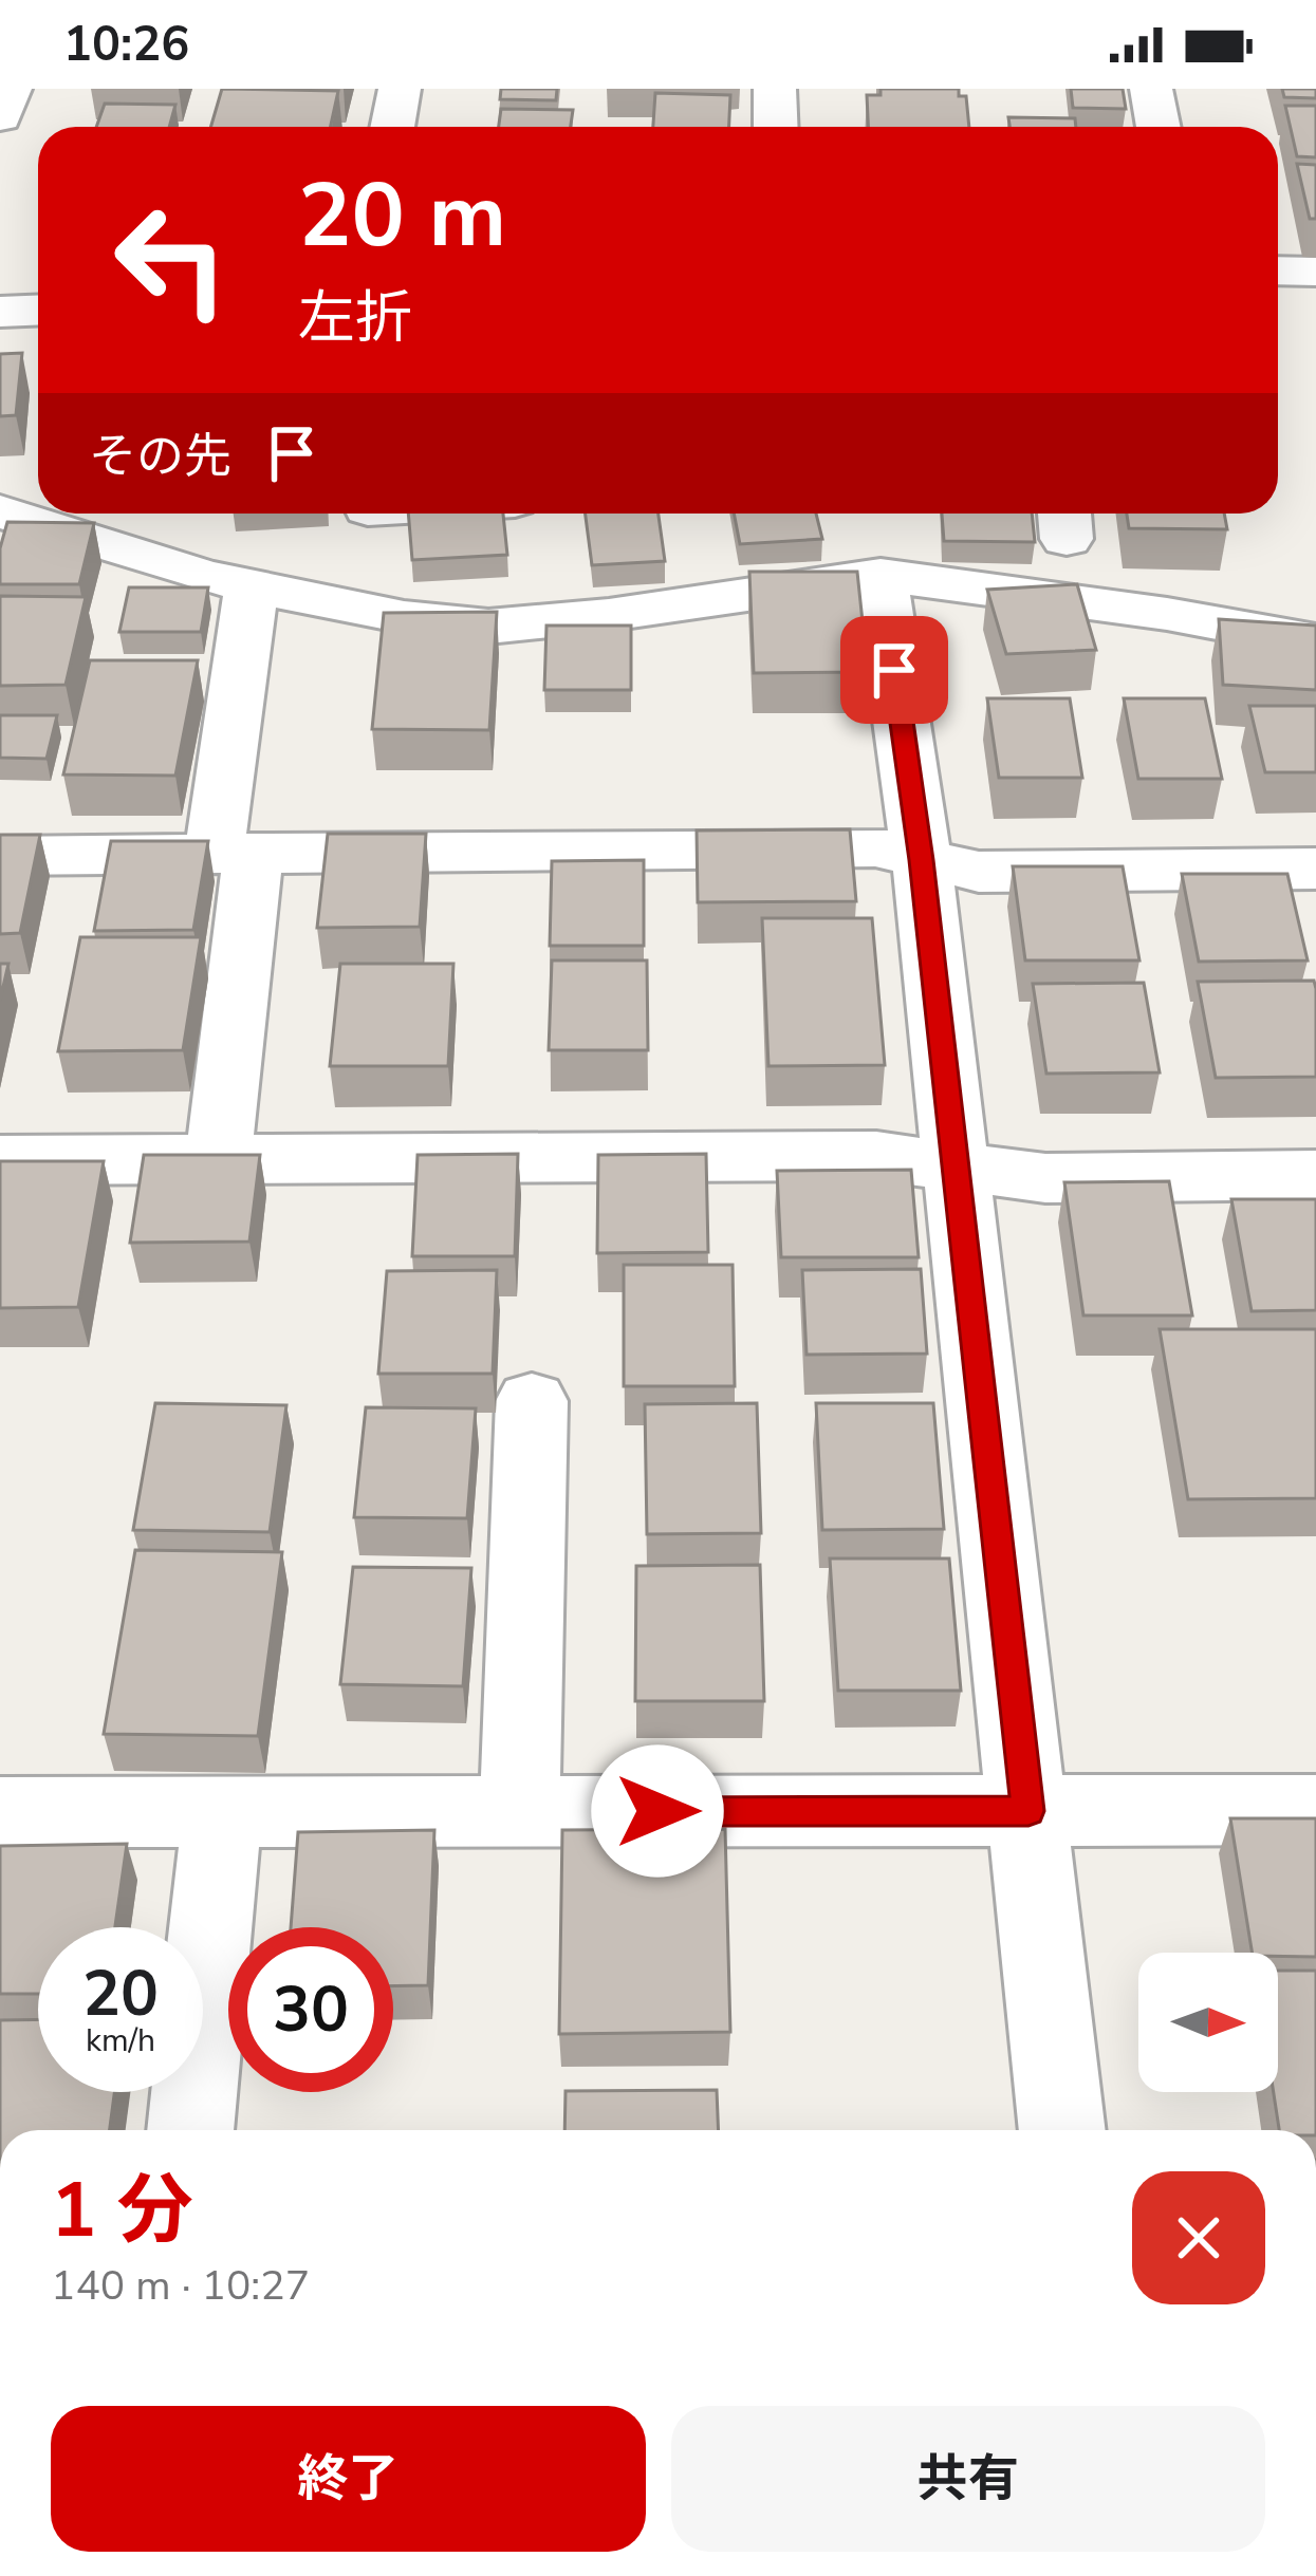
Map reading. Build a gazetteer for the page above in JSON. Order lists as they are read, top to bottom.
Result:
{
  "north": "right",
  "page": {
    "status": "10:26",
    "turn": ["20 m", "左折"],
    "then": "その先",
    "speed": "20 km/h",
    "limit": "30",
    "heading": ["1 分", "140 m · 10:27"],
    "buttons": ["終了", "共有"]
  }
}
